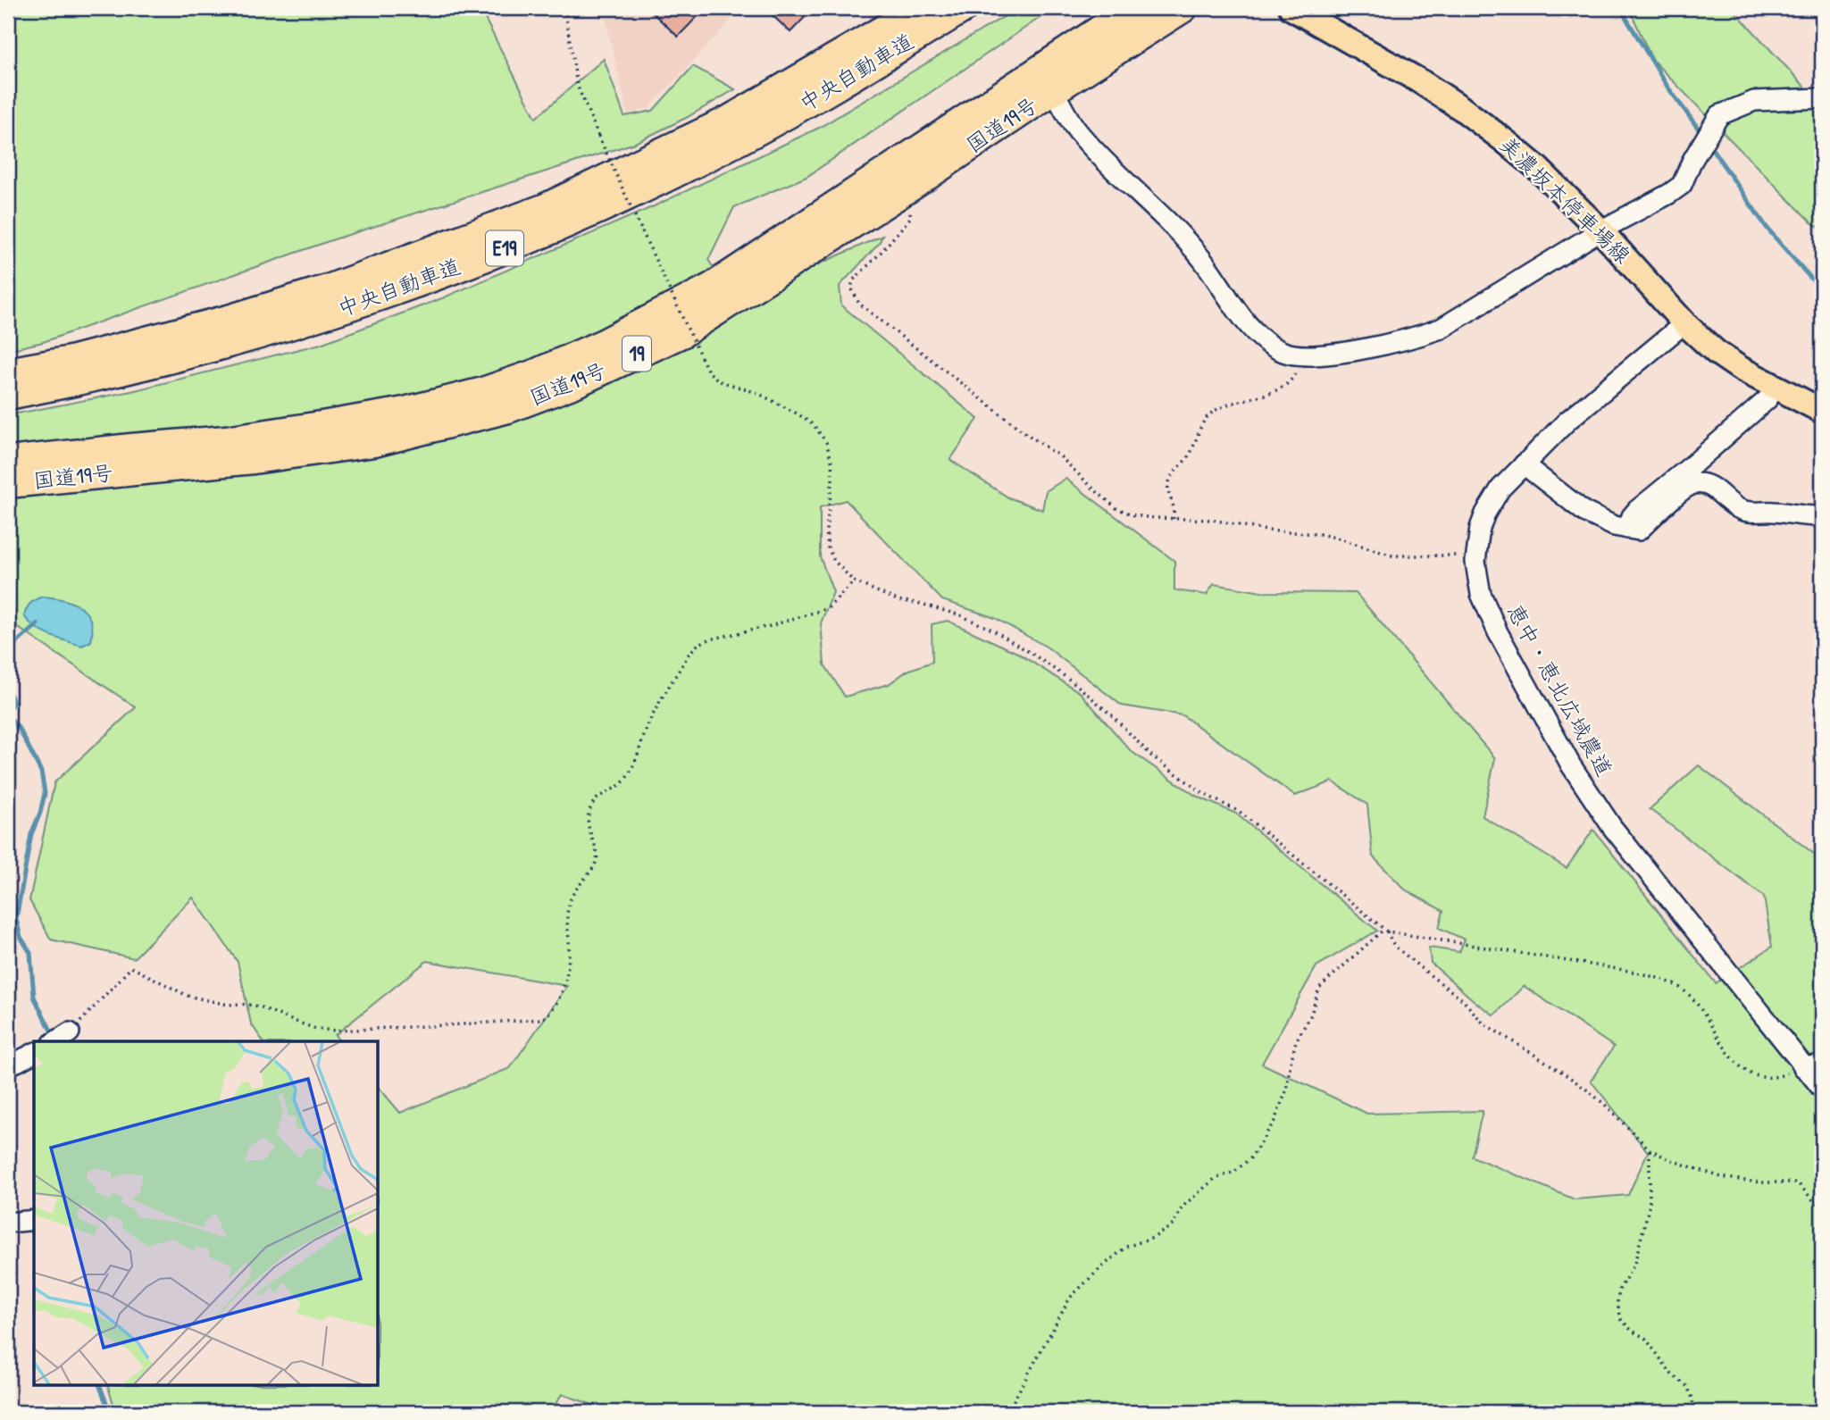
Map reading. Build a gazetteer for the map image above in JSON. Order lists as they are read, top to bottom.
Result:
{
  "streets": {
    "highway": [
      "中央自動車道",
      "国道19号",
      "E19",
      "19"
    ],
    "main road": ["美濃坂本停車場線"],
    "street": ["恵中・恵北広域農道"]
  },
  "crossings": [
    ["美濃坂本停車場線", "恵中・恵北広域農道"]
  ]
}
